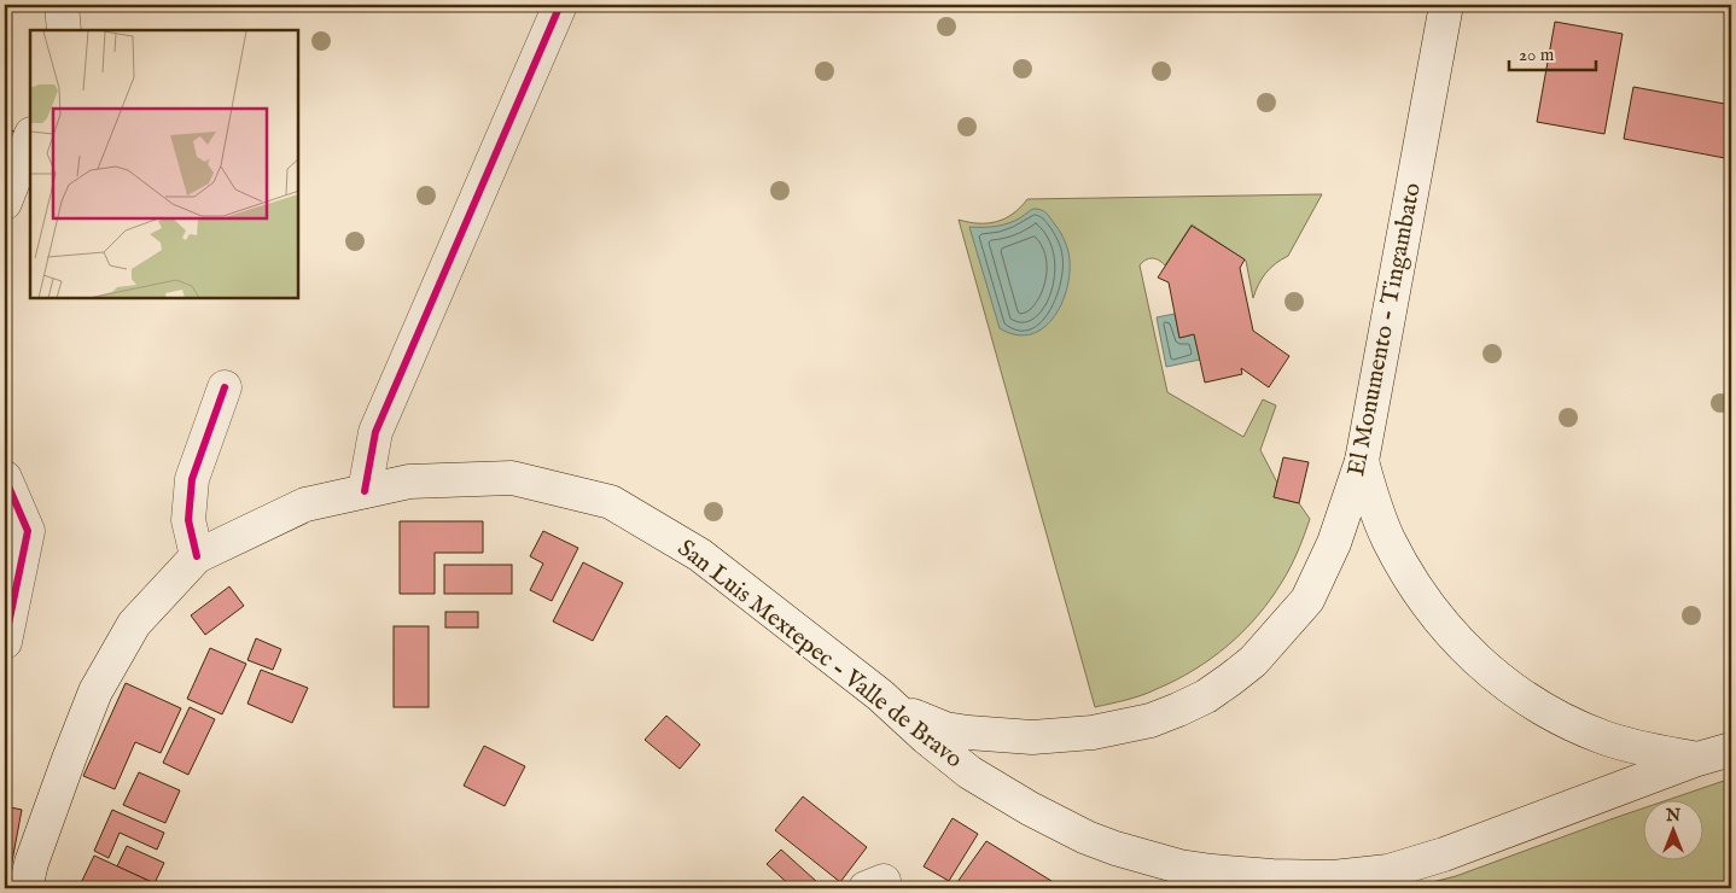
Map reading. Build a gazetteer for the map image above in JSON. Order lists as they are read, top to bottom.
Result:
{
  "streets": {
    "main road": ["El Monumento - Tingambato", "San Luis Mextepec - Valle de Bravo"]
  },
  "crossings": [
    ["El Monumento - Tingambato", "San Luis Mextepec - Valle de Bravo"]
  ],
  "scale_bar": "20 m",
  "north": "top"
}
